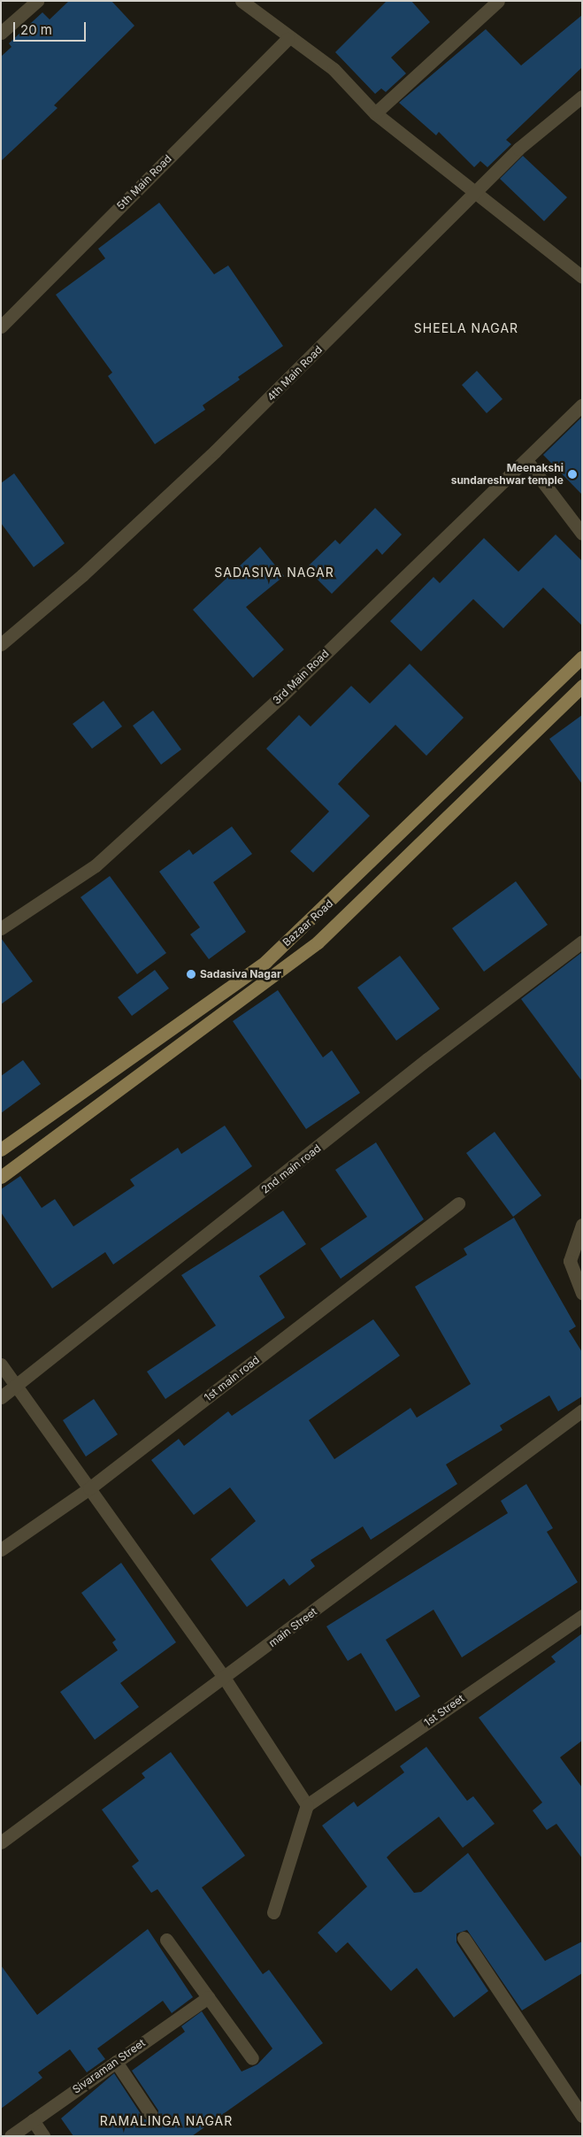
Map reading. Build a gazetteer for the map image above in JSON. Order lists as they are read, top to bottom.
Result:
{
  "streets": {
    "main road": ["Bazaar Road"],
    "street": [
      "5th Main Road",
      "4th Main Road",
      "3rd Main Road",
      "2nd main road",
      "1st main road",
      "main Street",
      "1st Street",
      "Sivaraman Street"
    ]
  },
  "districts": ["SHEELA NAGAR", "SADASIVA NAGAR", "RAMALINGA NAGAR"],
  "places": ["Meenakshi sundareshwar temple", "Sadasiva Nagar"],
  "scale_bar": "20 m"
}
